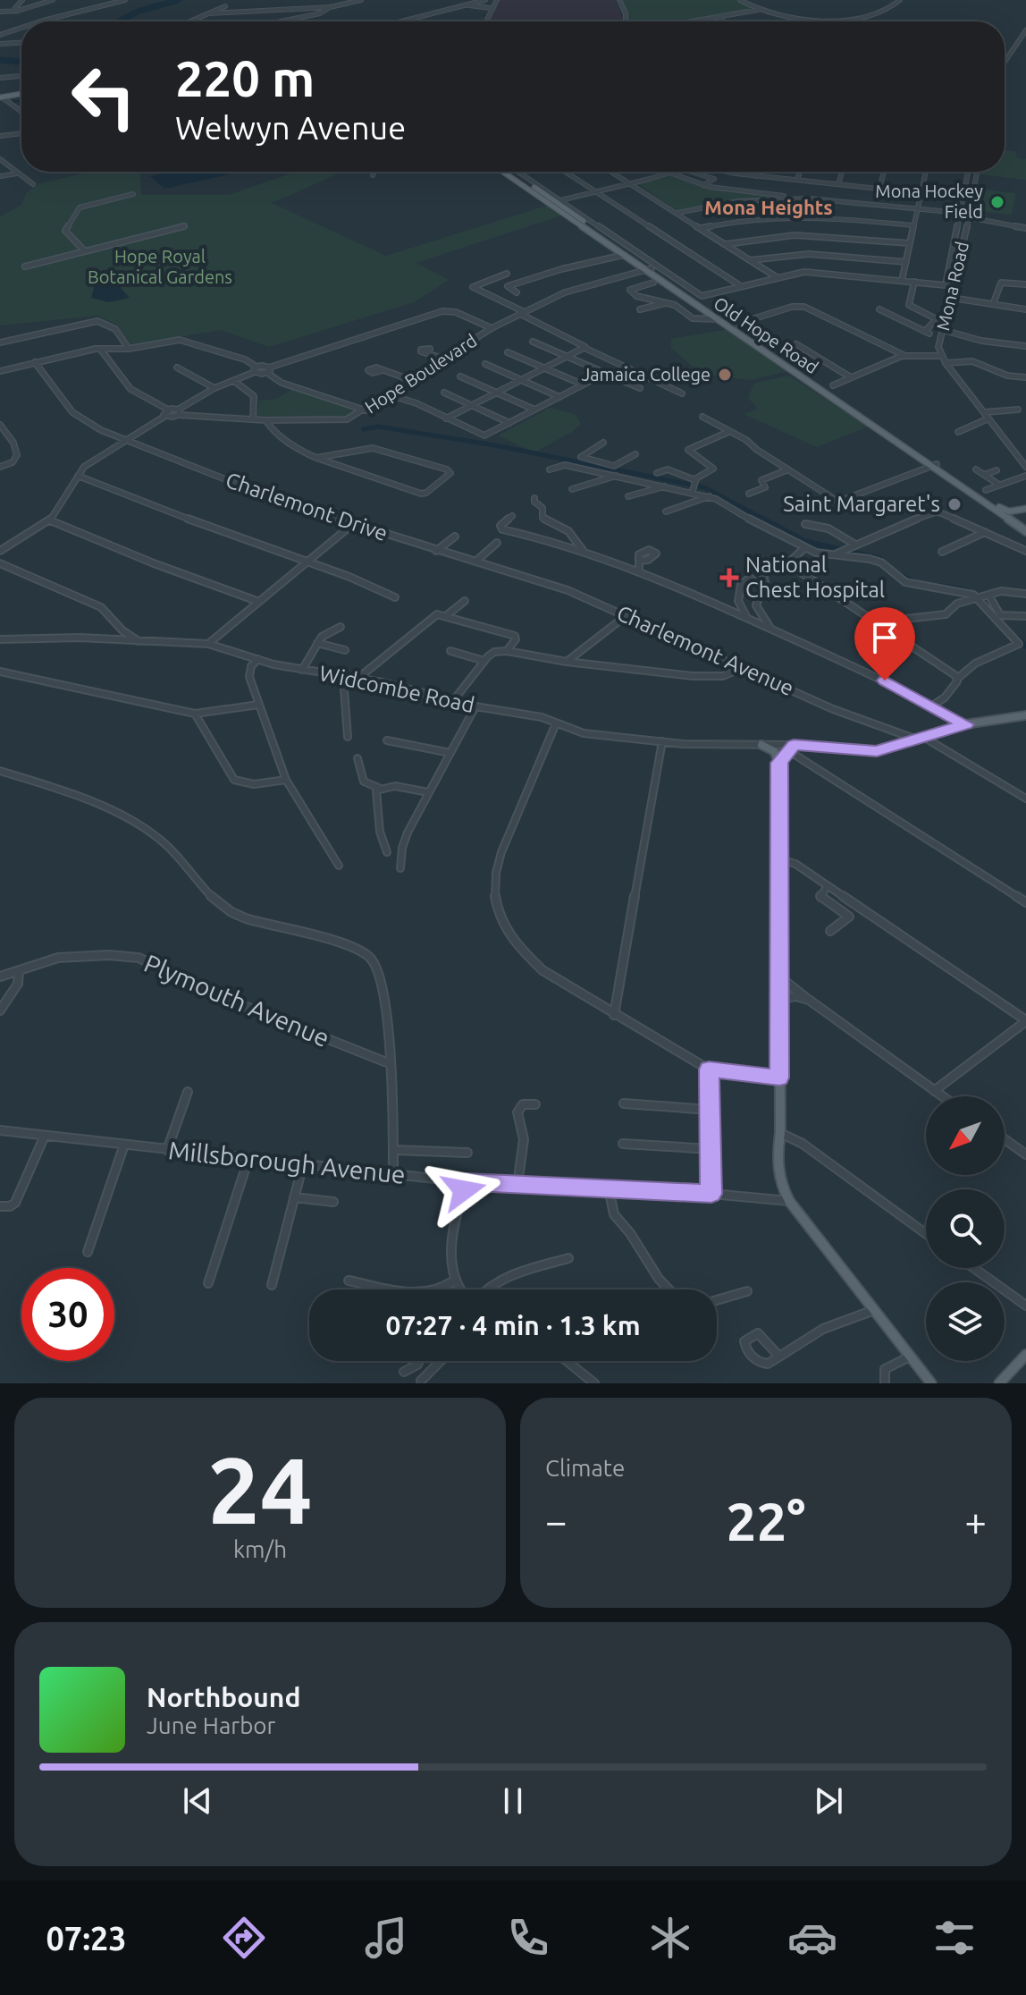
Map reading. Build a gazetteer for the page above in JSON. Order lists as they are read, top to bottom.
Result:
{
  "streets": {
    "main road": ["Old Hope Road"],
    "street": [
      "Mona Road",
      "Hope Boulevard",
      "Charlemont Drive",
      "Charlemont Avenue",
      "Widcombe Road",
      "Plymouth Avenue",
      "Millsborough Avenue"
    ]
  },
  "crossings": [
    ["Old Hope Road", "Hope Boulevard"],
    ["Charlemont Drive", "Charlemont Avenue"]
  ],
  "districts": ["Mona Heights"],
  "parks": ["Hope Royal Botanical Gardens"],
  "places": {
    "other": ["Mona Hockey Field", "Jamaica College", "Saint Margaret's"],
    "health": ["National Chest Hospital"]
  },
  "north": "bottom left",
  "page": {
    "turn": ["220 m", "Welwyn Avenue"],
    "limit": "30",
    "trip": "07:27 · 4 min · 1.3 km",
    "tile": [
      ["24", "km/h"],
      "Climate"
    ],
    "heat": ["−", "22°", "+"],
    "song": ["Northbound", "June Harbor"],
    "tabs": "07:23"
  }
}
